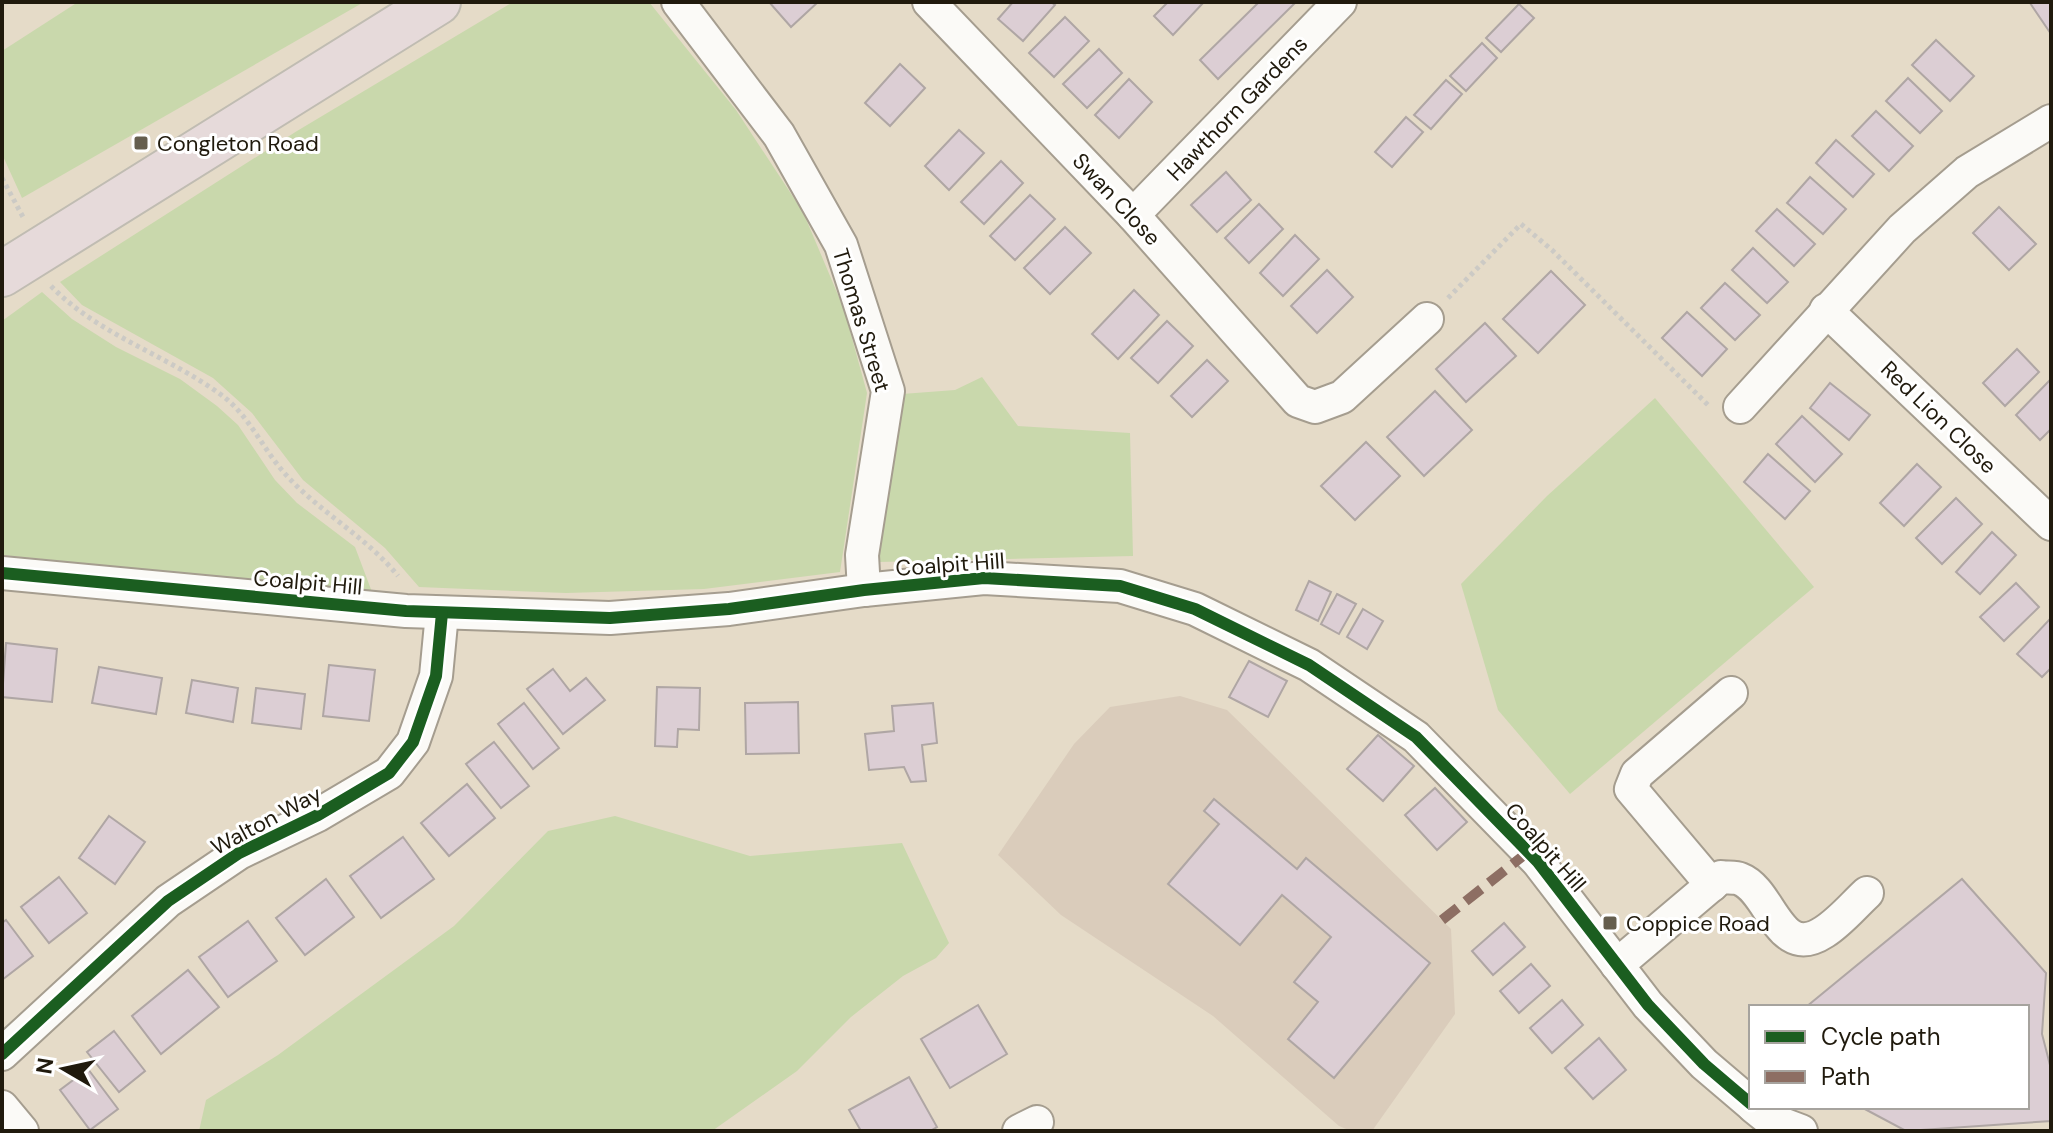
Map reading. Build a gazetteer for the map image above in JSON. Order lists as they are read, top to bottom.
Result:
{
  "streets": {
    "street": [
      "Hawthorn Gardens",
      "Swan Close",
      "Thomas Street",
      "Red Lion Close",
      "Coalpit Hill",
      "Walton Way"
    ]
  },
  "crossings": [
    ["Hawthorn Gardens", "Swan Close"],
    ["Thomas Street", "Coalpit Hill"],
    ["Coalpit Hill", "Walton Way"]
  ],
  "places": {
    "transit": ["Congleton Road", "Coppice Road"]
  },
  "legend": ["Cycle path", "Path"],
  "north": "left"
}
